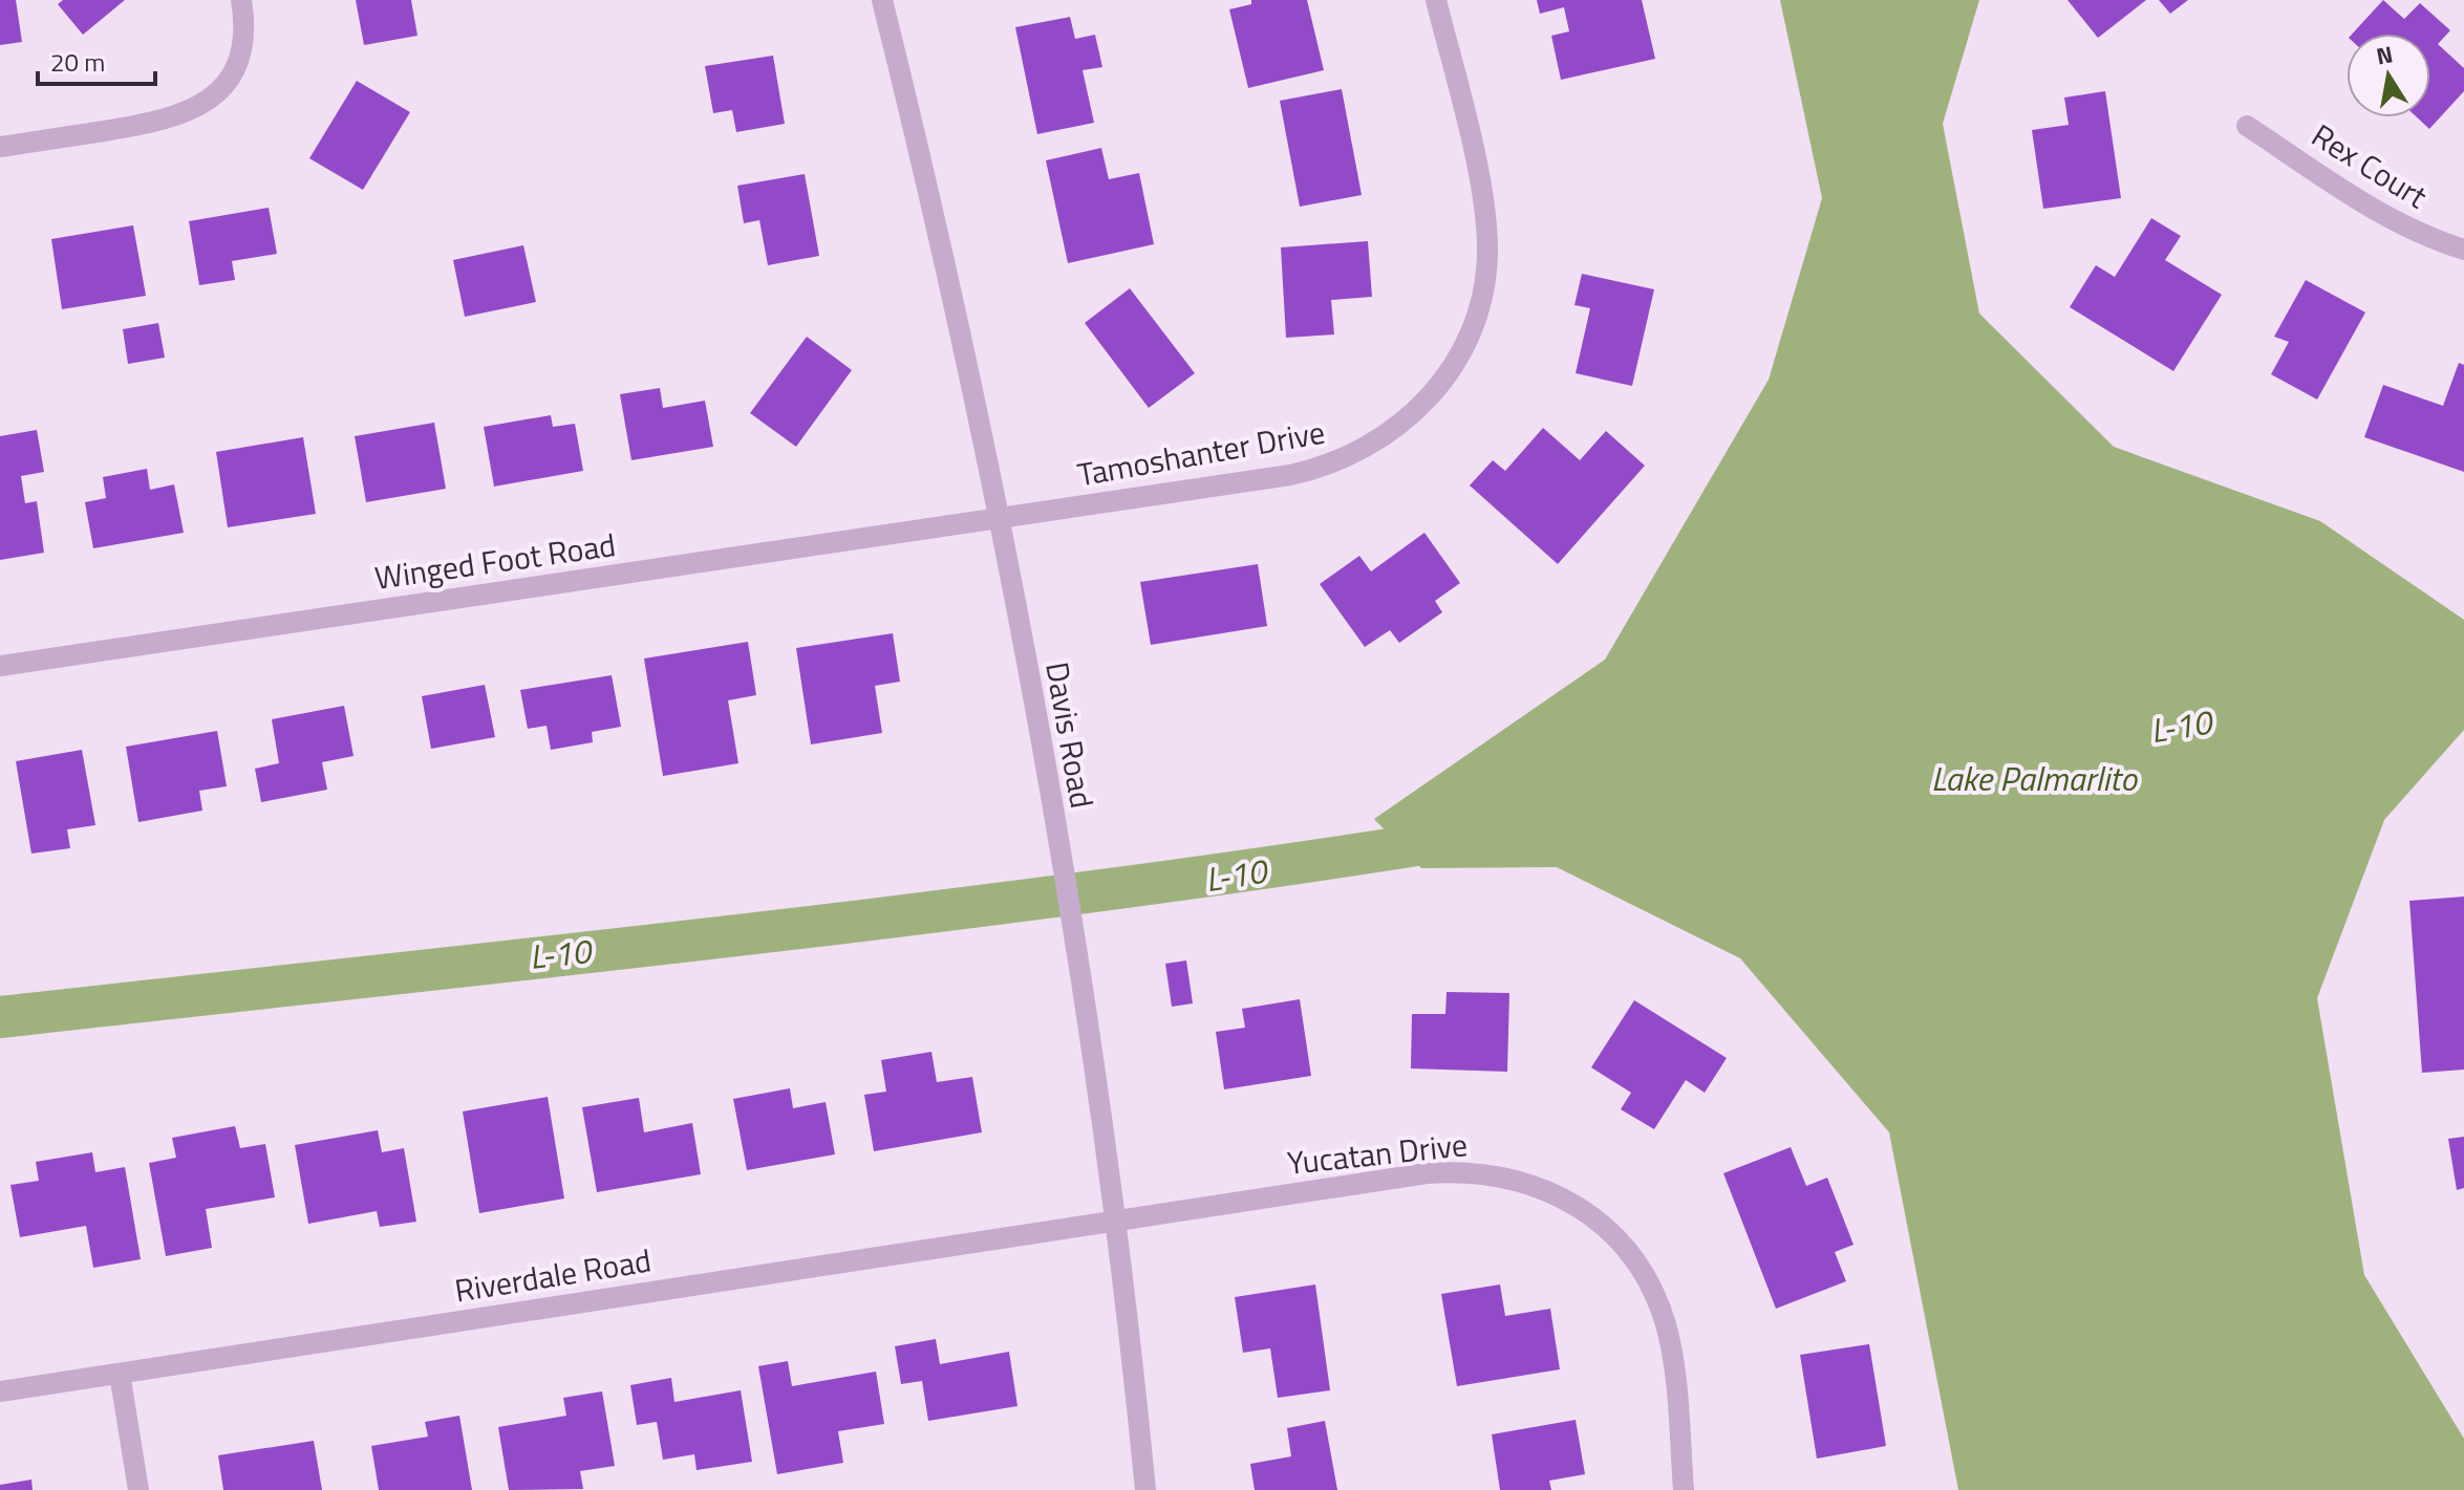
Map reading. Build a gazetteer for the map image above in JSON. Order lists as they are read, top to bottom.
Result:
{
  "streets": {
    "street": [
      "Rex Court",
      "Tamoshanter Drive",
      "Winged Foot Road",
      "Davis Road",
      "Yucatan Drive",
      "Riverdale Road"
    ]
  },
  "crossings": [
    ["Tamoshanter Drive", "Winged Foot Road"],
    ["Tamoshanter Drive", "Davis Road"],
    ["Winged Foot Road", "Davis Road"],
    ["Davis Road", "Yucatan Drive"],
    ["Davis Road", "Riverdale Road"],
    ["Yucatan Drive", "Riverdale Road"]
  ],
  "water": ["L-10", "Lake Palmarlito"],
  "scale_bar": "20 m",
  "north": "top"
}
